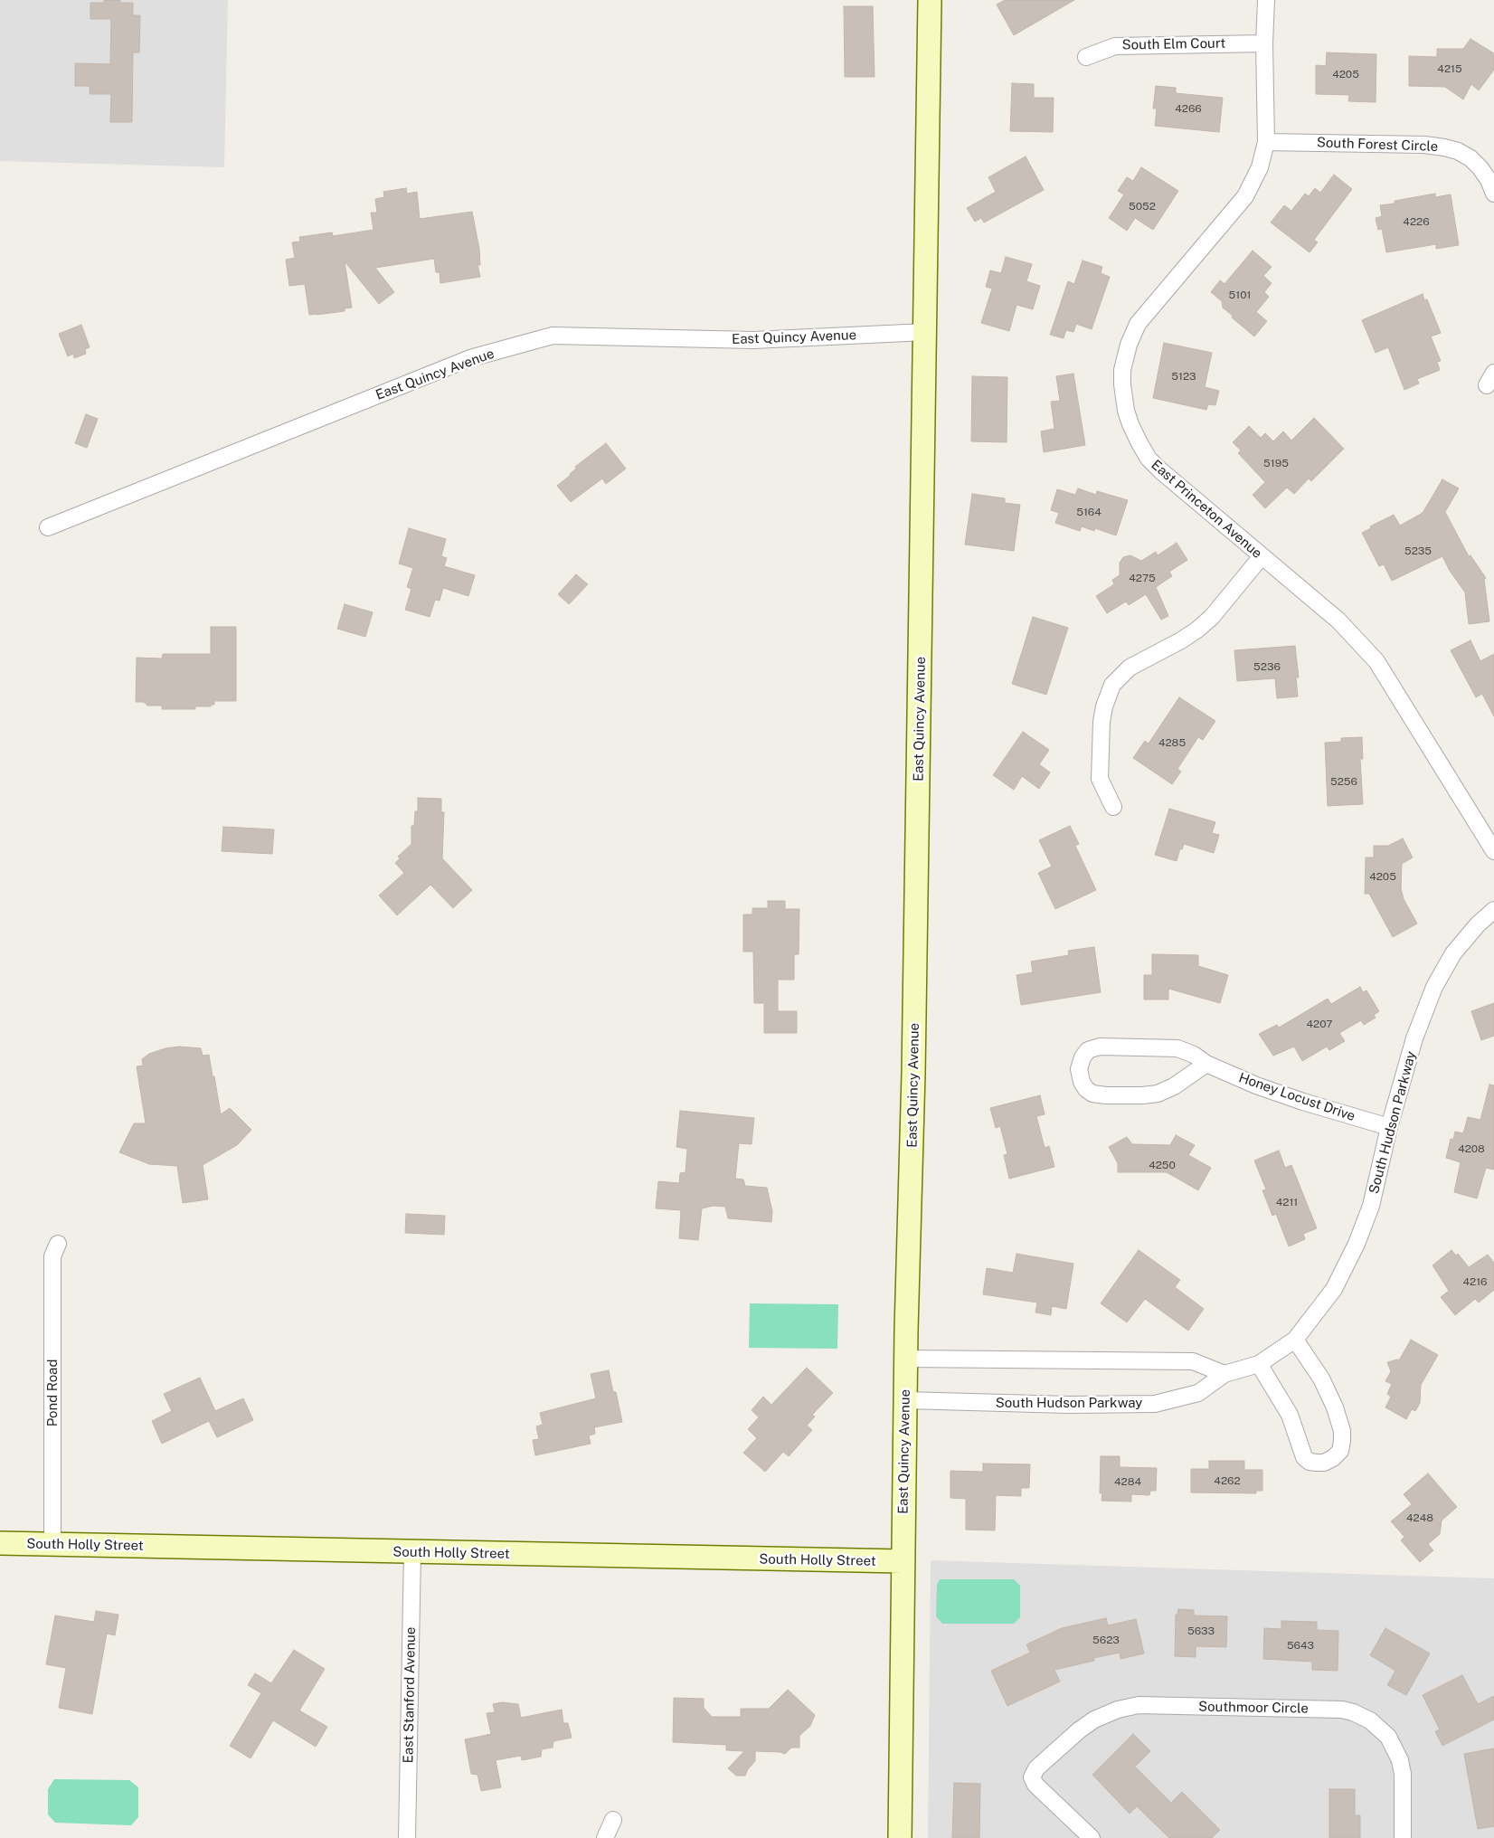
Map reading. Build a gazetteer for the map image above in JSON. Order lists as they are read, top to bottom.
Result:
{
  "streets": {
    "street": [
      "South Elm Court",
      "South Forest Circle",
      "East Quincy Avenue",
      "East Princeton Avenue",
      "Honey Locust Drive",
      "South Hudson Parkway",
      "Pond Road",
      "South Holly Street",
      "East Stanford Avenue",
      "Southmoor Circle"
    ]
  },
  "crossings": [
    ["South Elm Court", "East Princeton Avenue"],
    ["South Forest Circle", "East Princeton Avenue"],
    ["East Quincy Avenue", "South Hudson Parkway"],
    ["East Quincy Avenue", "South Holly Street"],
    ["Honey Locust Drive", "South Hudson Parkway"],
    ["Pond Road", "South Holly Street"],
    ["South Holly Street", "East Stanford Avenue"]
  ],
  "house_numbers": [
    "4215",
    "4205",
    "4266",
    "5052",
    "4226",
    "5101",
    "5123",
    "5195",
    "5164",
    "5235",
    "4275",
    "5236",
    "4285",
    "5256",
    "4205",
    "4207",
    "4208",
    "4250",
    "4211",
    "4216",
    "4262",
    "4284",
    "4248",
    "5633",
    "5623",
    "5643"
  ]
}
